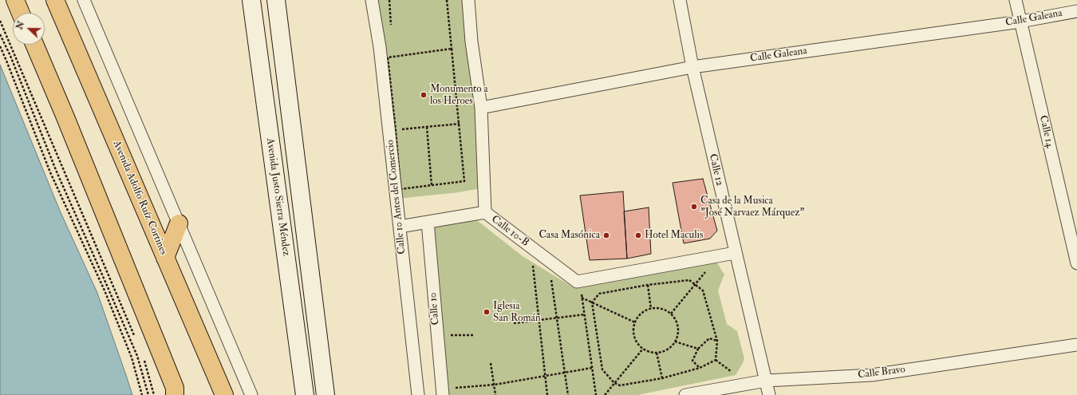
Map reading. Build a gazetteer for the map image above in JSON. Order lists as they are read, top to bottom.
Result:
{
  "streets": {
    "main road": ["Avenida Justo Sierra Méndez", "Avenida Adolfo Ruíz Cortines"],
    "street": [
      "Calle Galeana",
      "Calle 14",
      "Calle 12",
      "Calle 10 Antes del Comercio",
      "Calle 10-B",
      "Calle 10",
      "Calle Bravo"
    ]
  },
  "crossings": [
    ["Calle Galeana", "Calle 14"],
    ["Calle Galeana", "Calle 12"],
    ["Calle Galeana", "Calle 10-B"],
    ["Calle 12", "Calle 10-B"],
    ["Calle 12", "Calle Bravo"]
  ],
  "places": [
    "Monumento a los Heroes",
    "Casa de la Musica \"José Narvaez Márquez\"",
    "Casa Masónica",
    "Hotel Maculis",
    "Iglesia San Román"
  ],
  "north": "left"
}
